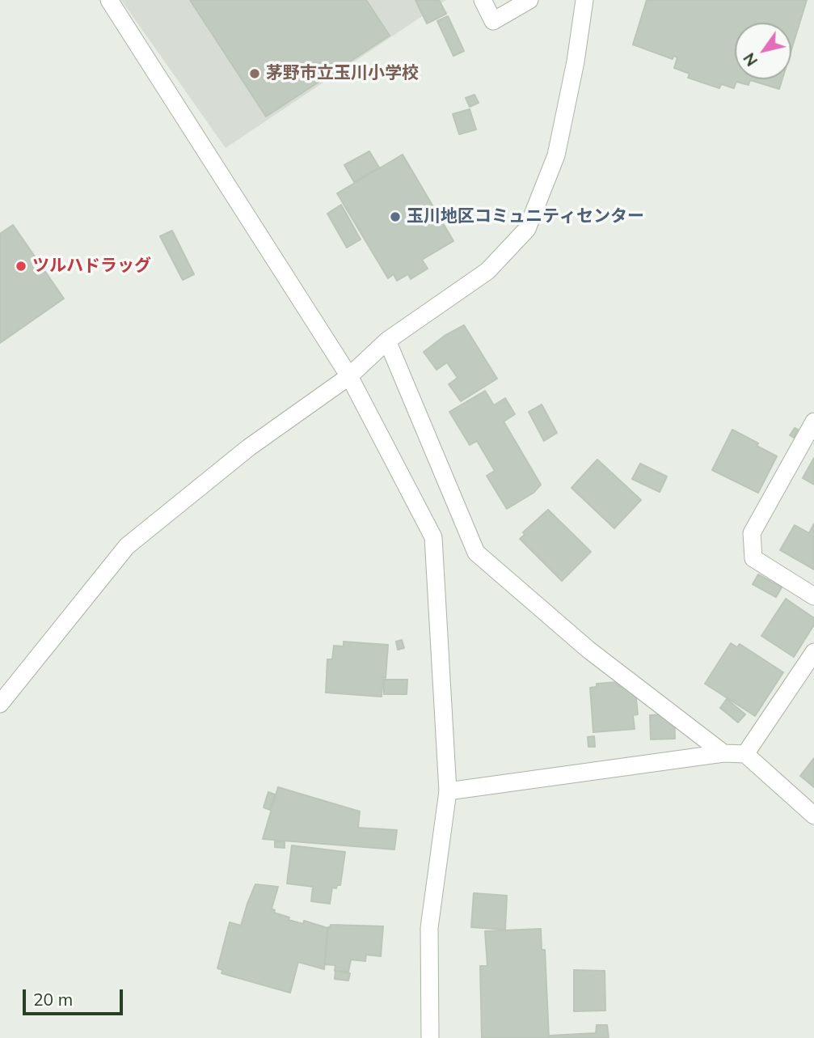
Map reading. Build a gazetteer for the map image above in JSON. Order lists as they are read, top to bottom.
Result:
{
  "places": ["茅野市立玉川小学校", "玉川地区コミュニティセンター", "ツルハドラッグ"],
  "scale_bar": "20 m",
  "north": "bottom left"
}
